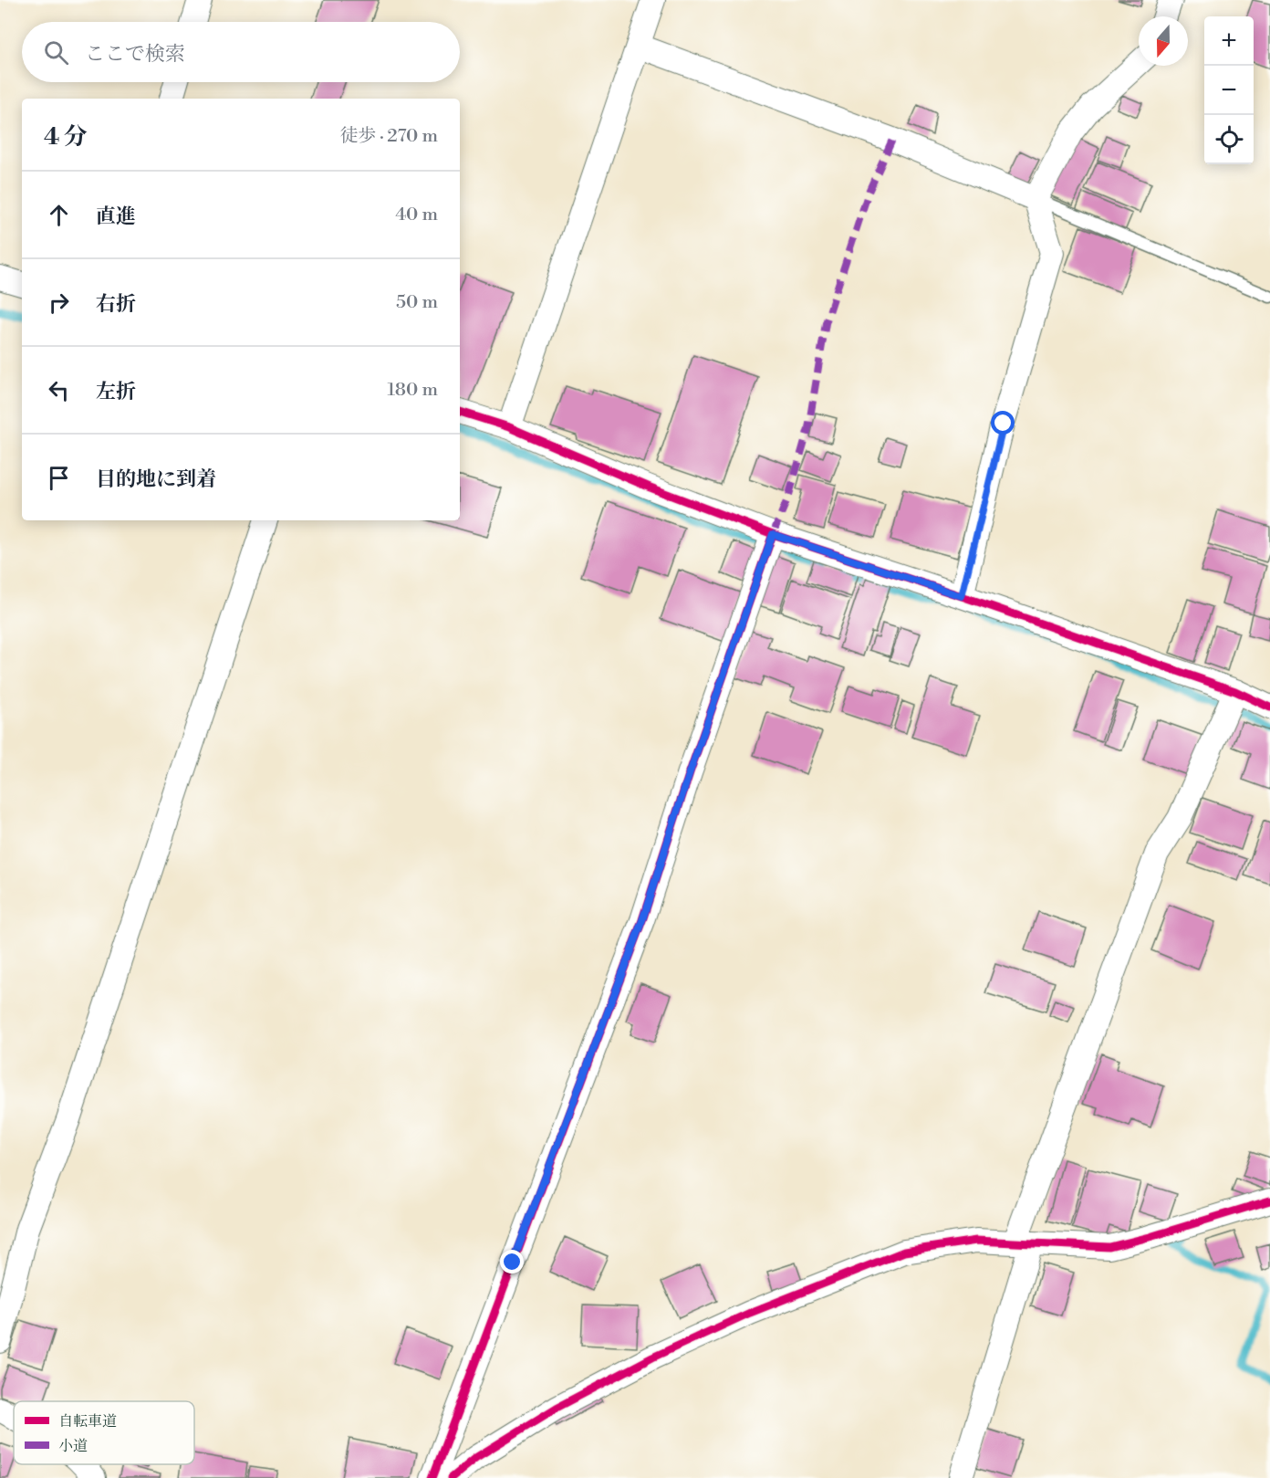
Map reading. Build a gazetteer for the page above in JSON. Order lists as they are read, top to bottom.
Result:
{
  "legend": ["自転車道", "小道"],
  "north": "bottom",
  "page": {
    "map_buttons": ["+", "−"],
    "search": "ここで検索",
    "heading": ["4 分", "徒歩 · 270 m"],
    "list": [
      ["直進", "40 m"],
      ["右折", "50 m"],
      ["左折", "180 m"],
      "目的地に到着"
    ]
  }
}
